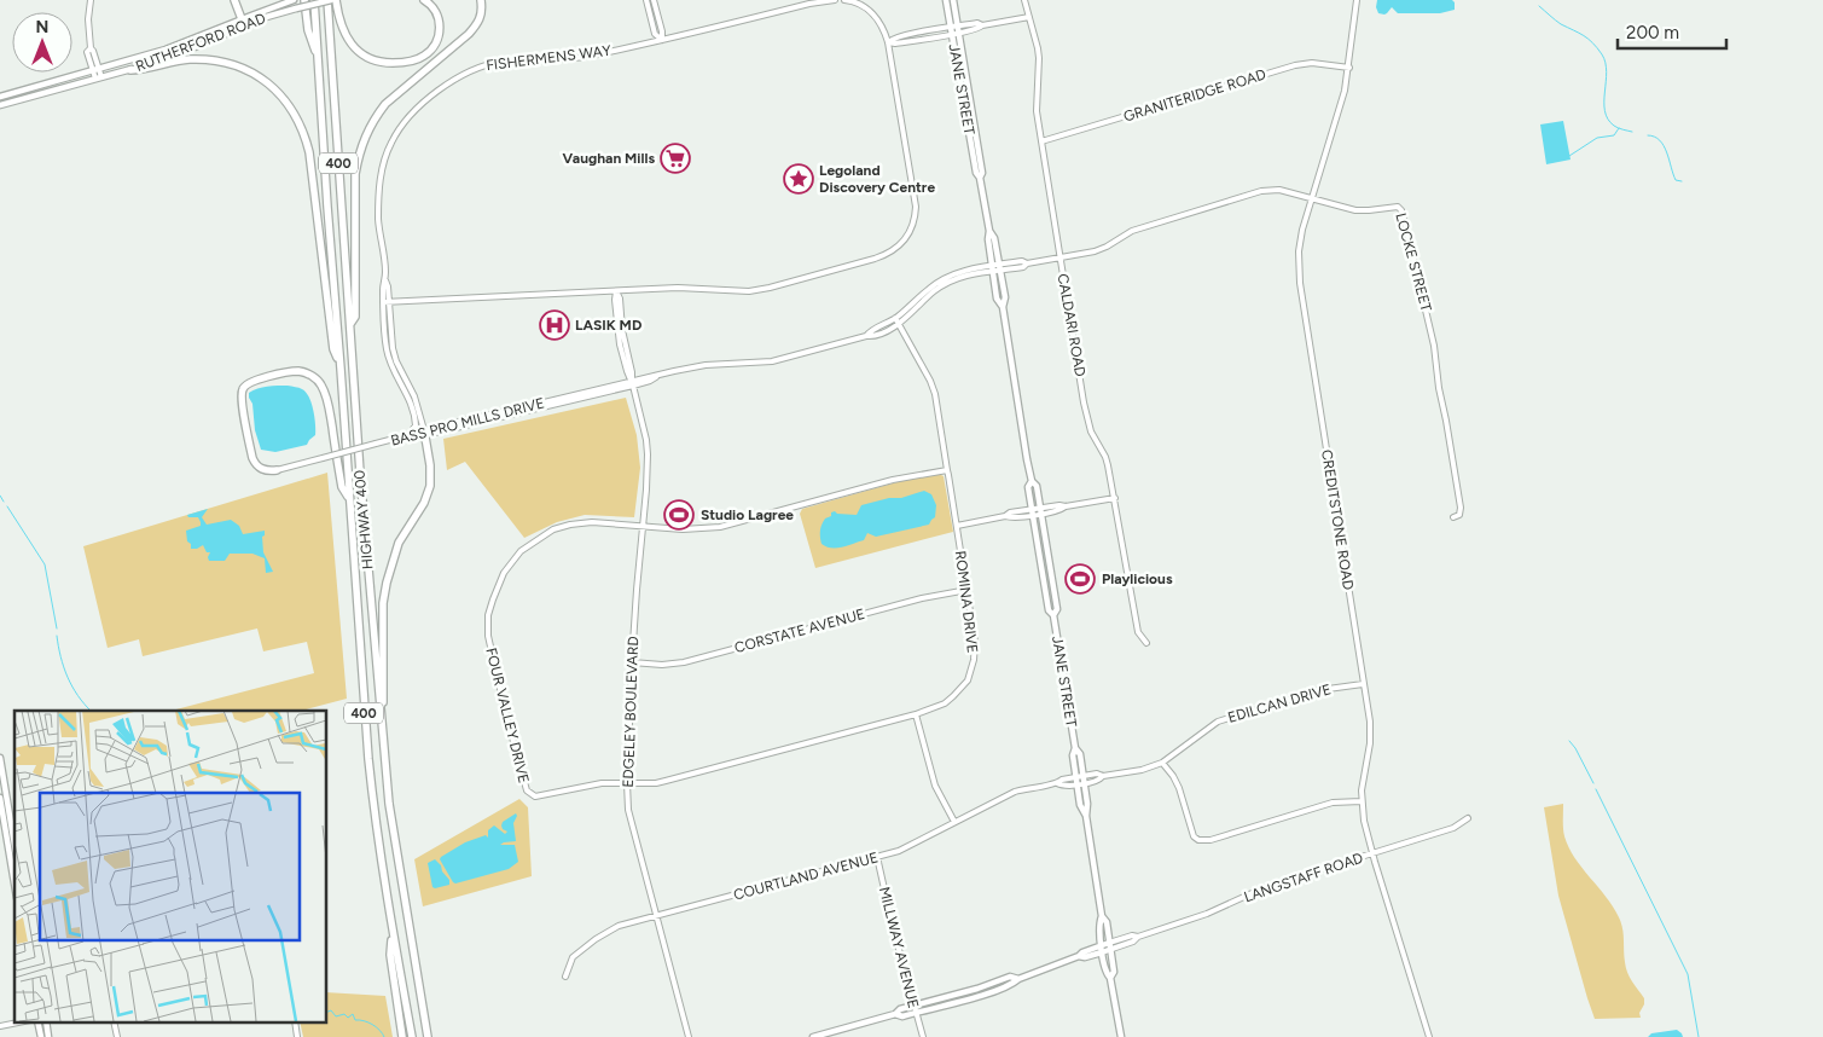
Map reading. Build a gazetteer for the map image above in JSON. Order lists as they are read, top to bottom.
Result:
{
  "streets": {
    "highway": ["400", "HIGHWAY 400"],
    "main road": ["RUTHERFORD ROAD", "JANE STREET", "LANGSTAFF ROAD"],
    "street": [
      "FISHERMENS WAY",
      "GRANITERIDGE ROAD",
      "LOCKE STREET",
      "CALDARI ROAD",
      "BASS PRO MILLS DRIVE",
      "CREDITSTONE ROAD",
      "ROMINA DRIVE",
      "CORSTATE AVENUE",
      "EDILCAN DRIVE",
      "EDGELEY BOULEVARD",
      "FOUR VALLEY DRIVE",
      "COURTLAND AVENUE",
      "MILLWAY AVENUE"
    ]
  },
  "crossings": [
    ["RUTHERFORD ROAD", "HIGHWAY 400"],
    ["FISHERMENS WAY", "BASS PRO MILLS DRIVE"],
    ["JANE STREET", "LOCKE STREET"],
    ["JANE STREET", "BASS PRO MILLS DRIVE"],
    ["JANE STREET", "EDILCAN DRIVE"],
    ["JANE STREET", "COURTLAND AVENUE"],
    ["JANE STREET", "LANGSTAFF ROAD"],
    ["GRANITERIDGE ROAD", "CALDARI ROAD"],
    ["GRANITERIDGE ROAD", "CREDITSTONE ROAD"],
    ["LOCKE STREET", "CALDARI ROAD"],
    ["LOCKE STREET", "BASS PRO MILLS DRIVE"],
    ["LOCKE STREET", "CREDITSTONE ROAD"],
    ["BASS PRO MILLS DRIVE", "ROMINA DRIVE"],
    ["BASS PRO MILLS DRIVE", "EDGELEY BOULEVARD"],
    ["CREDITSTONE ROAD", "EDILCAN DRIVE"],
    ["CREDITSTONE ROAD", "LANGSTAFF ROAD"],
    ["ROMINA DRIVE", "CORSTATE AVENUE"],
    ["ROMINA DRIVE", "EDGELEY BOULEVARD"],
    ["ROMINA DRIVE", "FOUR VALLEY DRIVE"],
    ["CORSTATE AVENUE", "EDGELEY BOULEVARD"],
    ["EDILCAN DRIVE", "COURTLAND AVENUE"],
    ["EDGELEY BOULEVARD", "FOUR VALLEY DRIVE"],
    ["EDGELEY BOULEVARD", "COURTLAND AVENUE"],
    ["COURTLAND AVENUE", "MILLWAY AVENUE"],
    ["LANGSTAFF ROAD", "MILLWAY AVENUE"]
  ],
  "places": {
    "supermarket": ["Vaughan Mills"],
    "place": ["Legoland Discovery Centre"],
    "hospital": ["LASIK MD"],
    "sports": ["Studio Lagree", "Playlicious"]
  },
  "scale_bar": "200 m",
  "north": "top"
}
